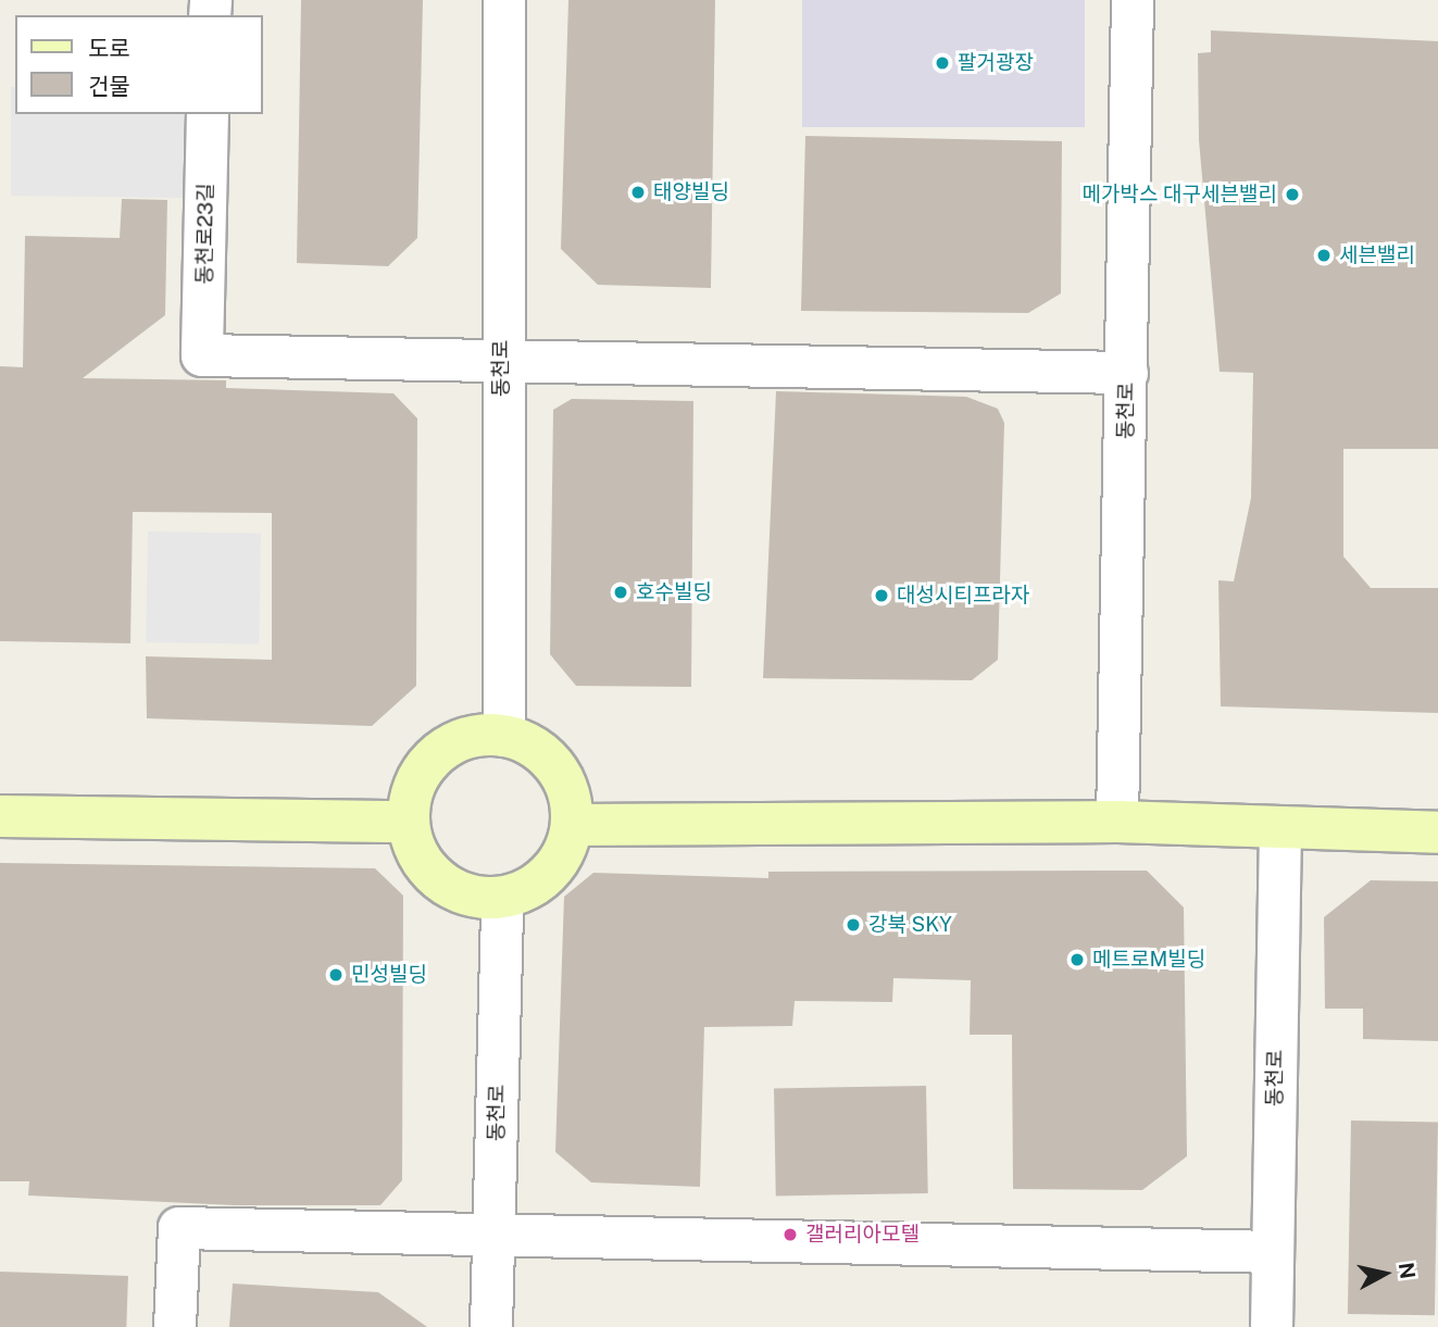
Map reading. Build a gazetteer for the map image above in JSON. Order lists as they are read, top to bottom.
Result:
{
  "streets": {
    "street": ["동천로23길", "동천로"]
  },
  "crossings": [
    ["동천로23길", "동천로"]
  ],
  "places": [
    "팔거광장",
    "태양빌딩",
    "메가박스 대구세븐밸리",
    "세븐밸리",
    "호수빌딩",
    "대성시티프라자",
    "강북 SKY",
    "메트로M빌딩",
    "민성빌딩",
    "갤러리아모텔"
  ],
  "legend": ["도로", "건물"],
  "north": "right"
}
